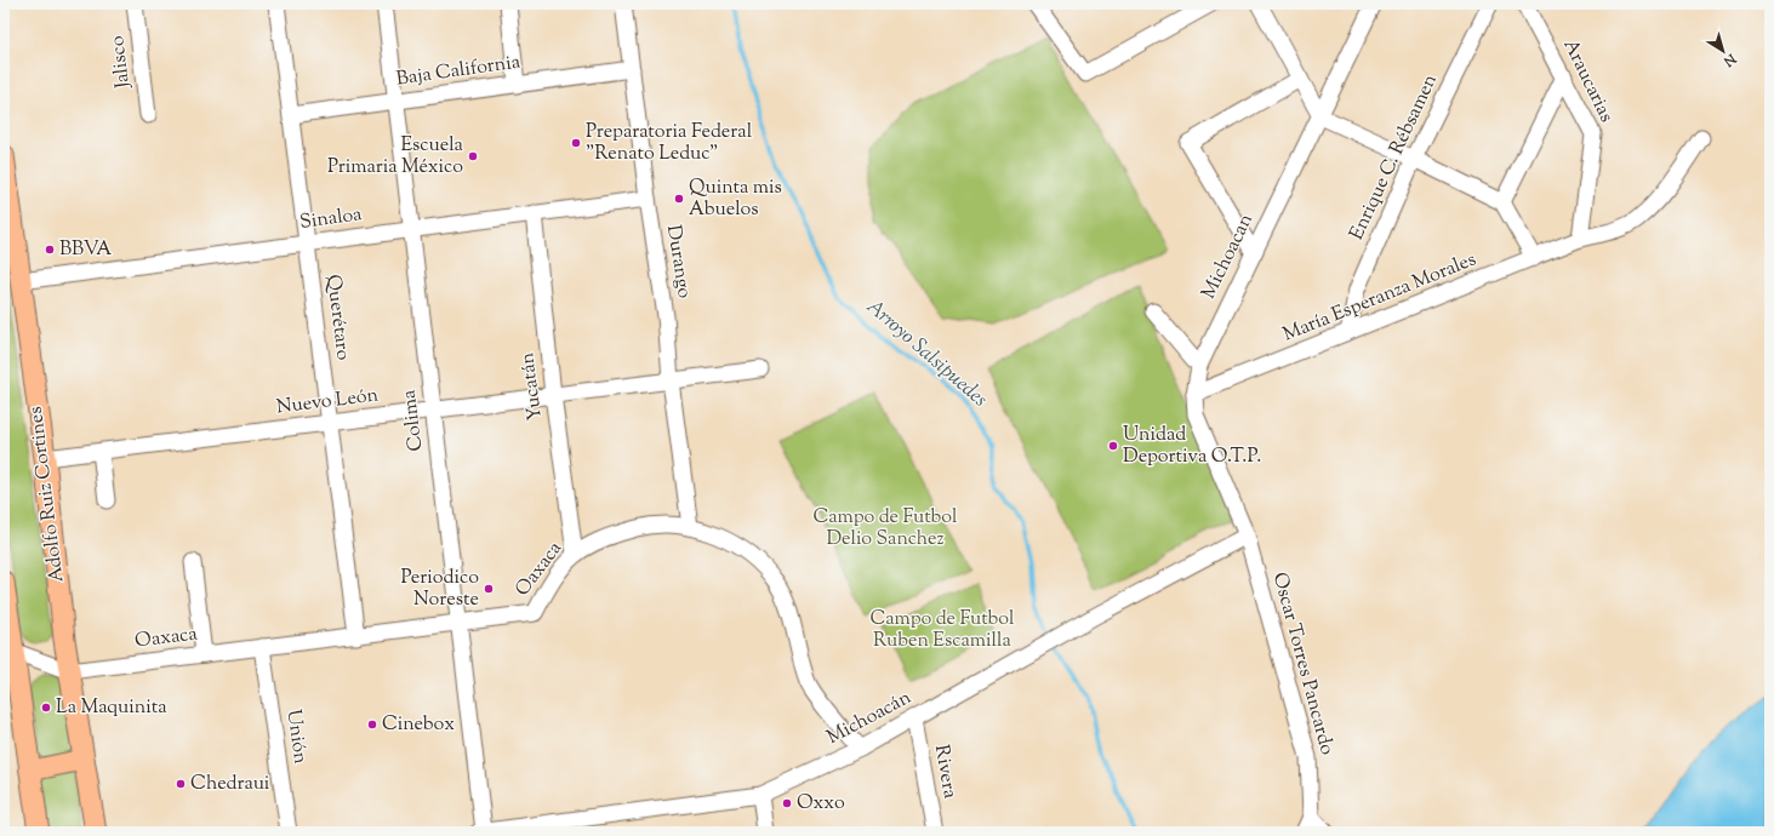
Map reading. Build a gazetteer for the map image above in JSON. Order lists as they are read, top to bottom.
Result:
{
  "streets": {
    "main road": ["Adolfo Ruiz Cortines"],
    "street": [
      "Jalisco",
      "Baja California",
      "Araucarias",
      "Enrique C. Rébsamen",
      "Sinaloa",
      "Michoacan",
      "Durango",
      "María Esperanza Morales",
      "Querétaro",
      "Yucatán",
      "Nuevo León",
      "Colima",
      "Oaxaca",
      "Oscar Torres Pancardo",
      "Michoacán",
      "Unión",
      "Rivera"
    ]
  },
  "crossings": [
    ["Baja California", "Durango"],
    ["Baja California", "Querétaro"],
    ["Baja California", "Colima"],
    ["Araucarias", "María Esperanza Morales"],
    ["Enrique C. Rébsamen", "María Esperanza Morales"],
    ["Sinaloa", "Durango"],
    ["Sinaloa", "Querétaro"],
    ["Sinaloa", "Yucatán"],
    ["Sinaloa", "Colima"],
    ["Sinaloa", "Adolfo Ruiz Cortines"],
    ["Michoacan", "María Esperanza Morales"],
    ["Michoacan", "Oscar Torres Pancardo"],
    ["Michoacan", "Michoacán"],
    ["Durango", "Nuevo León"],
    ["Durango", "Oaxaca"],
    ["Querétaro", "Nuevo León"],
    ["Querétaro", "Oaxaca"],
    ["Yucatán", "Nuevo León"],
    ["Yucatán", "Oaxaca"],
    ["Nuevo León", "Colima"],
    ["Nuevo León", "Adolfo Ruiz Cortines"],
    ["Colima", "Oaxaca"],
    ["Colima", "Michoacán"],
    ["Adolfo Ruiz Cortines", "Oaxaca"],
    ["Oaxaca", "Michoacán"],
    ["Oaxaca", "Unión"],
    ["Oscar Torres Pancardo", "Michoacán"],
    ["Michoacán", "Rivera"]
  ],
  "water": ["Arroyo Salsipuedes"],
  "parks": ["Campo de Futbol Delio Sanchez", "Campo de Futbol Ruben Escamilla"],
  "places": [
    "Preparatoria Federal \"Renato Leduc\"",
    "Escuela Primaria México",
    "Quinta mis Abuelos",
    "BBVA",
    "Unidad Deportiva O.T.P.",
    "Periodico Noreste",
    "La Maquinita",
    "Cinebox",
    "Chedraui",
    "Oxxo"
  ],
  "north": "bottom right"
}
